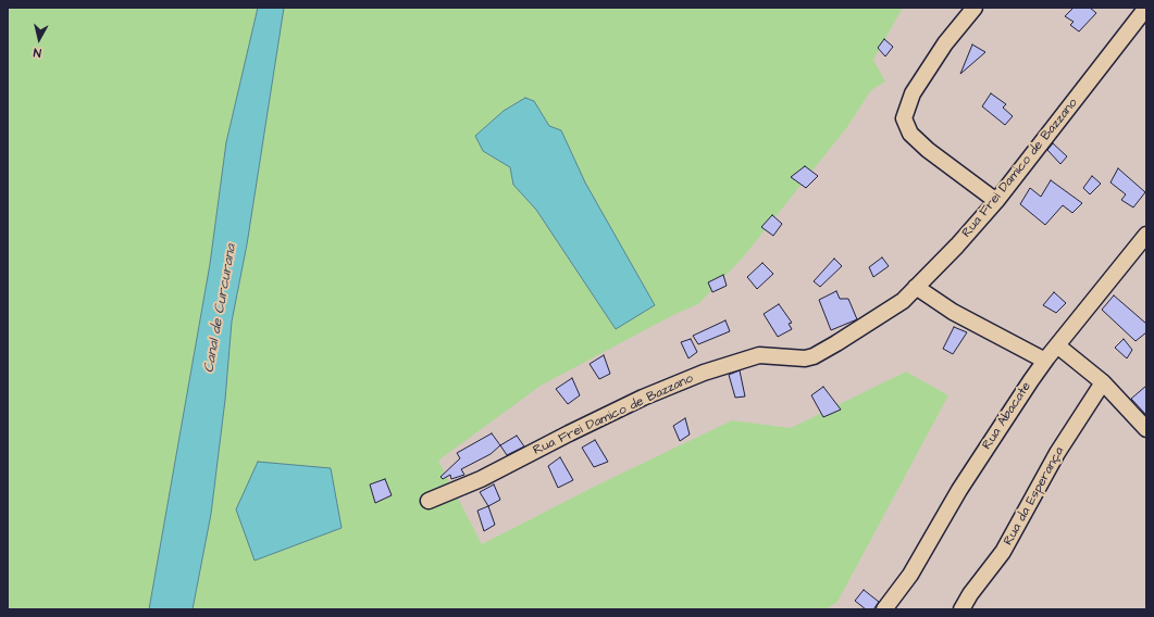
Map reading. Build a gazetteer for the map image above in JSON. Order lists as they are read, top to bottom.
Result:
{
  "streets": {
    "street": ["Rua Frei Damico de Bazzano", "Rua Abacate", "Rua da Esperança"]
  },
  "water": ["Canal de Curcurana"],
  "north": "bottom"
}
